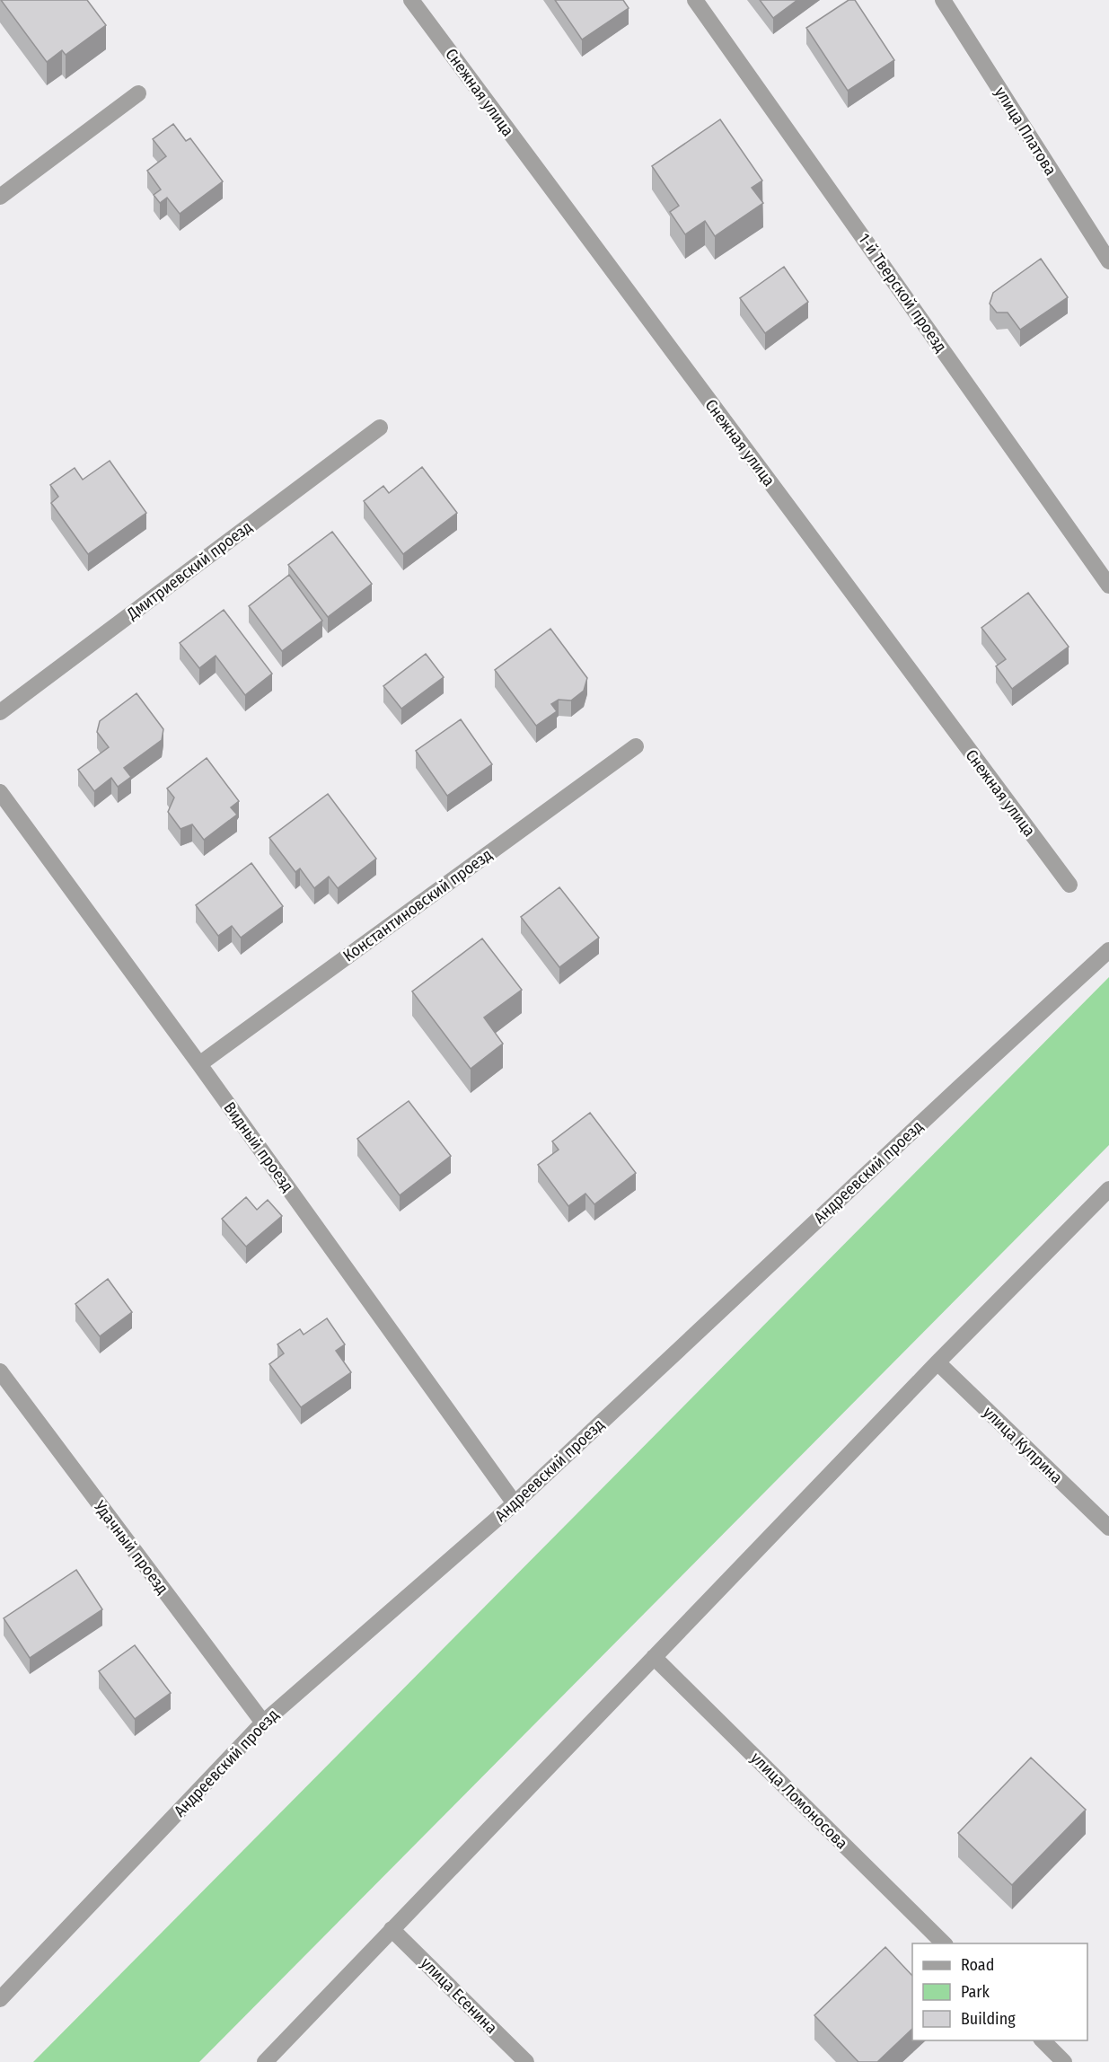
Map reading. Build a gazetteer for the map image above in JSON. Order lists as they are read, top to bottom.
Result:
{
  "streets": {
    "street": [
      "Снежная улица",
      "улица Платова",
      "1-й Тверской проезд",
      "Дмитриевский проезд",
      "Константиновский проезд",
      "Видный проезд",
      "Андреевский проезд",
      "улица Куприна",
      "Удачный проезд",
      "улица Ломоносова",
      "улица Есенина"
    ]
  },
  "crossings": [
    ["Константиновский проезд", "Видный проезд"],
    ["Видный проезд", "Андреевский проезд"],
    ["Андреевский проезд", "Удачный проезд"]
  ],
  "legend": ["Road", "Park", "Building"]
}
